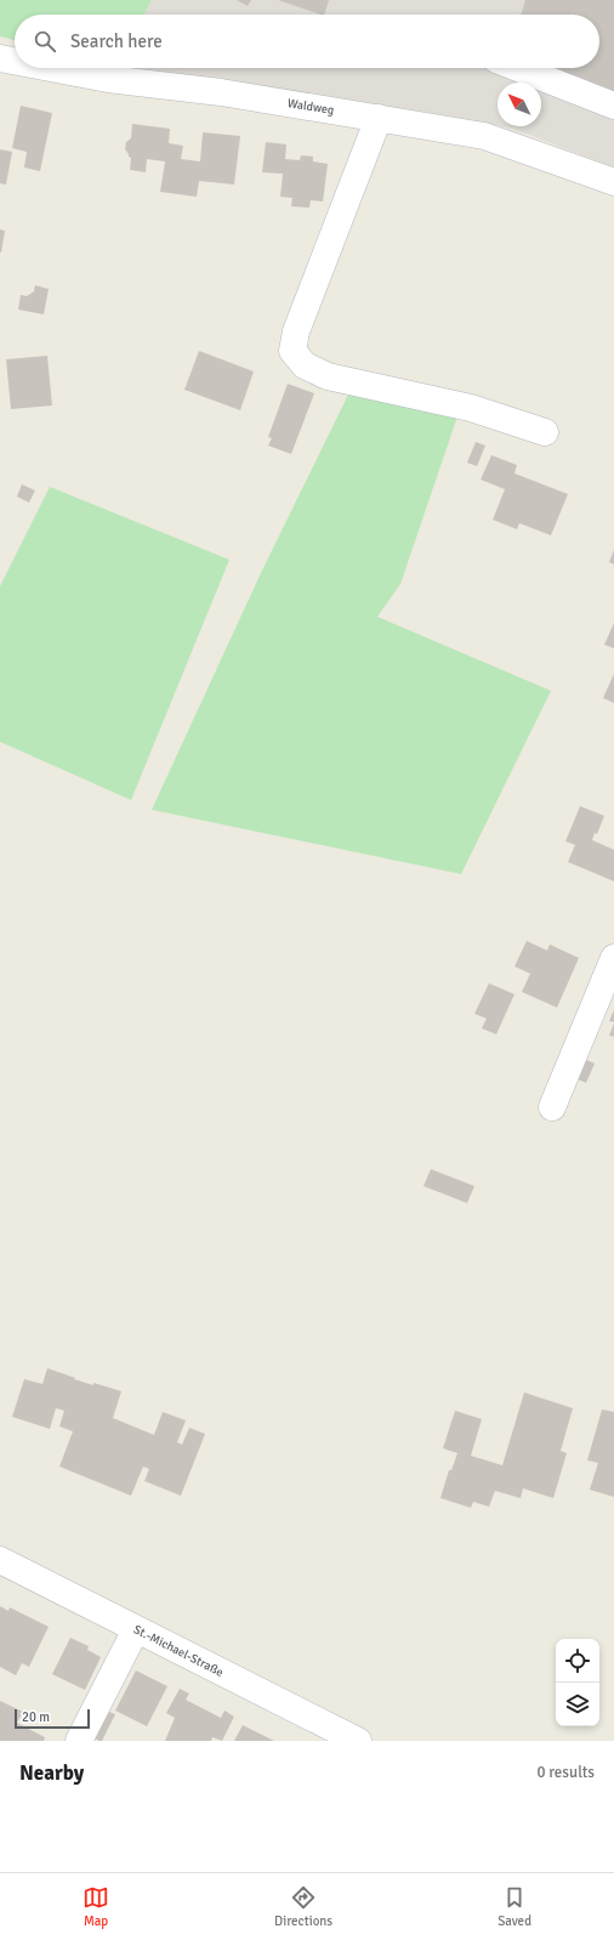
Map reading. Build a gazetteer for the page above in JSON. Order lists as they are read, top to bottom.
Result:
{
  "streets": {
    "street": ["Waldweg", "St.-Michael-Straße"]
  },
  "scale_bar": "20 m",
  "north": "top left",
  "page": {
    "search": "Search here",
    "scale": "20 m",
    "heading": ["Nearby", "0 results"],
    "nav": ["Map", "Directions", "Saved"]
  }
}
